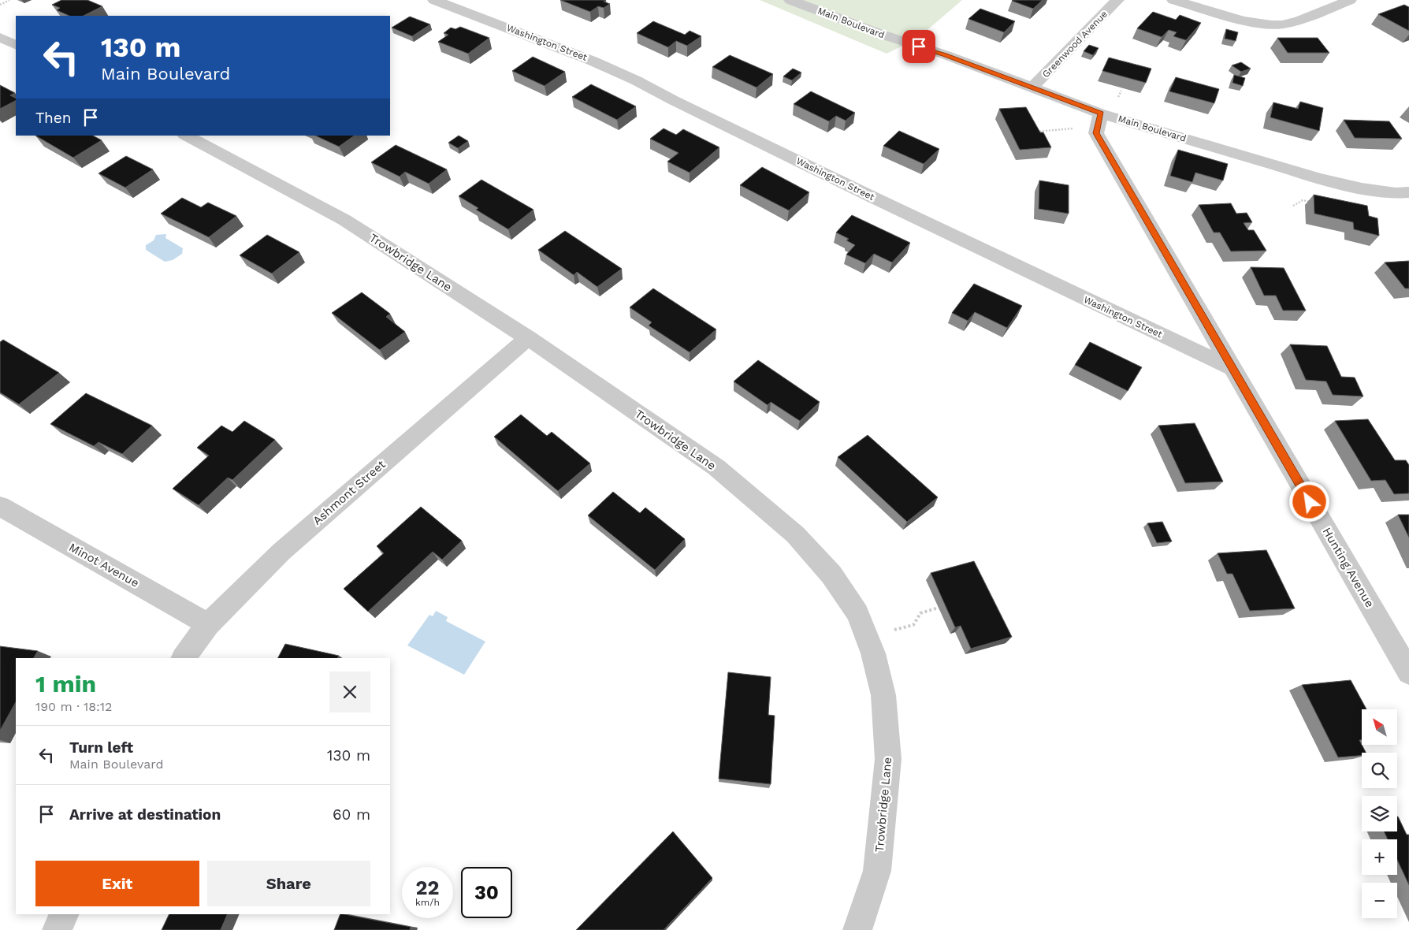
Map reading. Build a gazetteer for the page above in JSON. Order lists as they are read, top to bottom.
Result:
{
  "streets": {
    "street": [
      "Main Boulevard",
      "Washington Street",
      "Greenwood Avenue",
      "Trowbridge Lane",
      "Ashmont Street",
      "Minot Avenue",
      "Hunting Avenue"
    ]
  },
  "crossings": [
    ["Main Boulevard", "Greenwood Avenue"],
    ["Main Boulevard", "Hunting Avenue"],
    ["Washington Street", "Hunting Avenue"],
    ["Trowbridge Lane", "Ashmont Street"],
    ["Ashmont Street", "Minot Avenue"]
  ],
  "north": "top left",
  "page": {
    "turn": ["130 m", "Main Boulevard"],
    "then": "Then",
    "heading": ["1 min", "190 m · 18:12"],
    "map_buttons": ["+", "−"],
    "list": [
      {
        "name": "Turn left",
        "note": "Main Boulevard",
        "value": "130 m"
      },
      {
        "name": "Arrive at destination",
        "value": "60 m"
      }
    ],
    "buttons": ["Exit", "Share"],
    "speed": "22 km/h",
    "limit": "30"
  }
}
